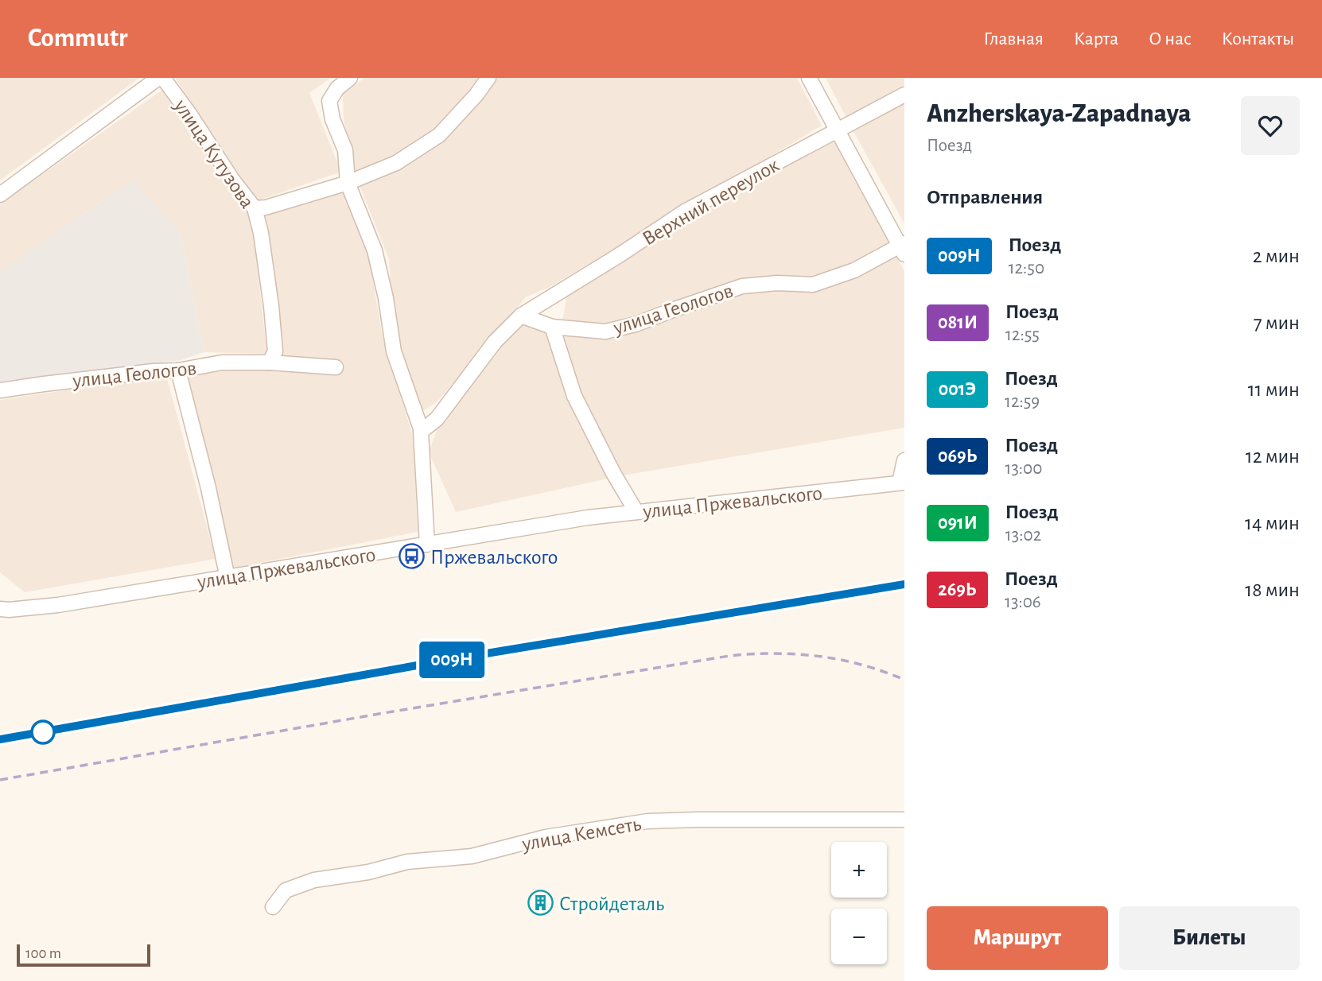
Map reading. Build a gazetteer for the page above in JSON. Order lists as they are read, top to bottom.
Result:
{
  "streets": {
    "street": [
      "улица Кутузова",
      "Верхний переулок",
      "улица Геологов",
      "улица Пржевальского",
      "улица Кемсеть"
    ]
  },
  "crossings": [
    ["улица Кутузова", "улица Геологов"],
    ["Верхний переулок", "улица Геологов"]
  ],
  "places": {
    "bus stop": ["Пржевальского"],
    "building": ["Стройдеталь"]
  },
  "scale_bar": "100 m",
  "page": {
    "header": "Commutr",
    "nav": [
      "Главная",
      "Карта",
      "О нас",
      "Контакты"
    ],
    "on_map": "009Н",
    "heading": [
      ["Anzherskaya-Zapadnaya", "Поезд"],
      "Отправления"
    ],
    "list": [
      {
        "mark": "009Н",
        "name": "Поезд",
        "note": "12:50",
        "value": "2 мин"
      },
      {
        "mark": "081И",
        "name": "Поезд",
        "note": "12:55",
        "value": "7 мин"
      },
      {
        "mark": "001Э",
        "name": "Поезд",
        "note": "12:59",
        "value": "11 мин"
      },
      {
        "mark": "069Ь",
        "name": "Поезд",
        "note": "13:00",
        "value": "12 мин"
      },
      {
        "mark": "091И",
        "name": "Поезд",
        "note": "13:02",
        "value": "14 мин"
      },
      {
        "mark": "269Ь",
        "name": "Поезд",
        "note": "13:06",
        "value": "18 мин"
      }
    ],
    "map_buttons": ["+", "−"],
    "buttons": ["Маршрут", "Билеты"],
    "scale": "100 m"
  }
}
